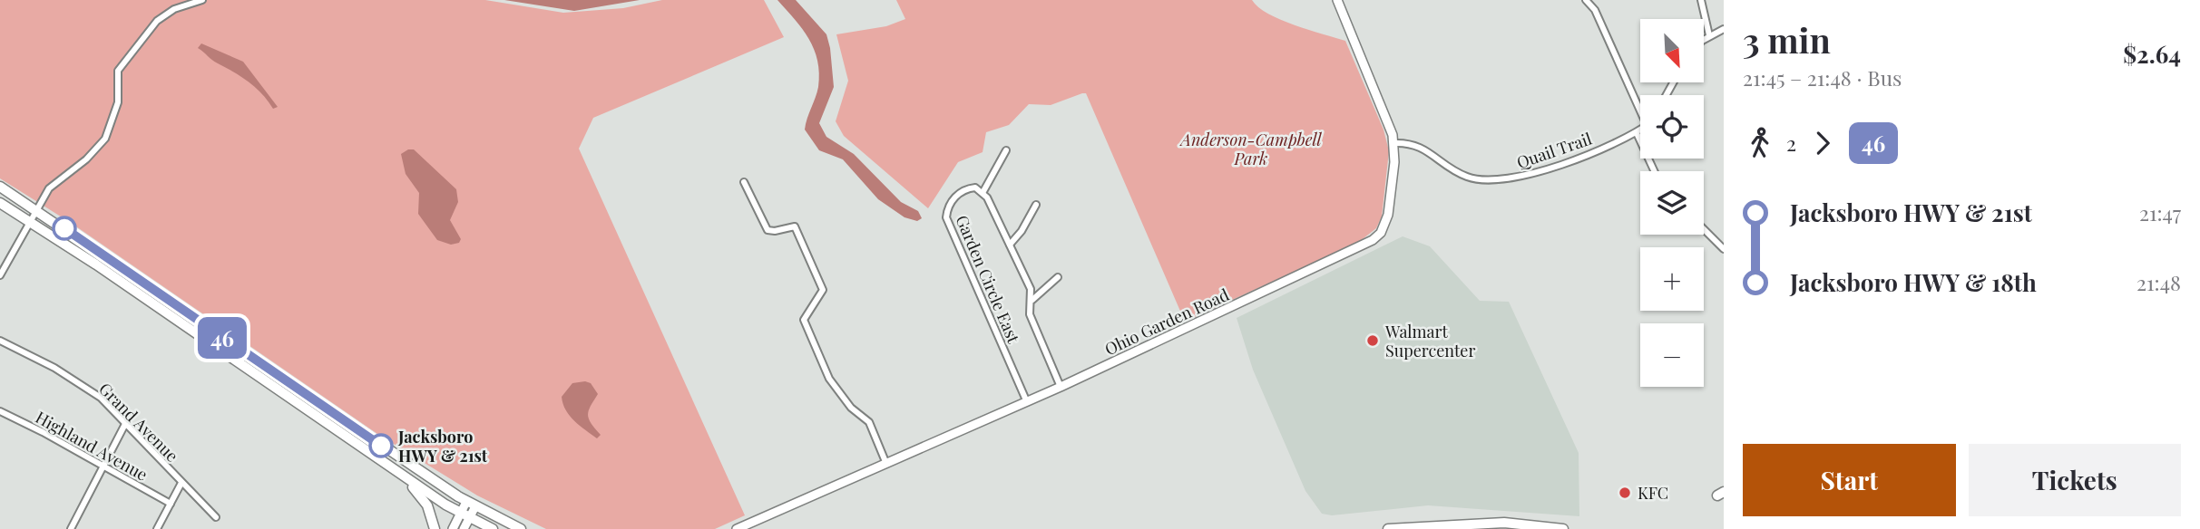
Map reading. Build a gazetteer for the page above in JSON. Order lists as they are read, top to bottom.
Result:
{
  "streets": {
    "street": [
      "Quail Trail",
      "Garden Circle East",
      "Ohio Garden Road",
      "Grand Avenue",
      "Highland Avenue"
    ]
  },
  "crossings": [
    ["Quail Trail", "Ohio Garden Road"],
    ["Garden Circle East", "Ohio Garden Road"]
  ],
  "parks": ["Anderson-Campbell Park"],
  "places": ["Walmart Supercenter", "Jacksboro HWY & 21st", "KFC"],
  "lines": ["bus line 46"],
  "north": "bottom right",
  "page": {
    "on_map": "46",
    "heading": ["3 min", "21:45 – 21:48 · Bus", "$2.64"],
    "map_buttons": ["+", "−"],
    "legs": ["2", "46"],
    "list": [
      {
        "name": "Jacksboro HWY & 21st",
        "value": "21:47"
      },
      {
        "name": "Jacksboro HWY & 18th",
        "value": "21:48"
      }
    ],
    "buttons": ["Start", "Tickets"]
  }
}
